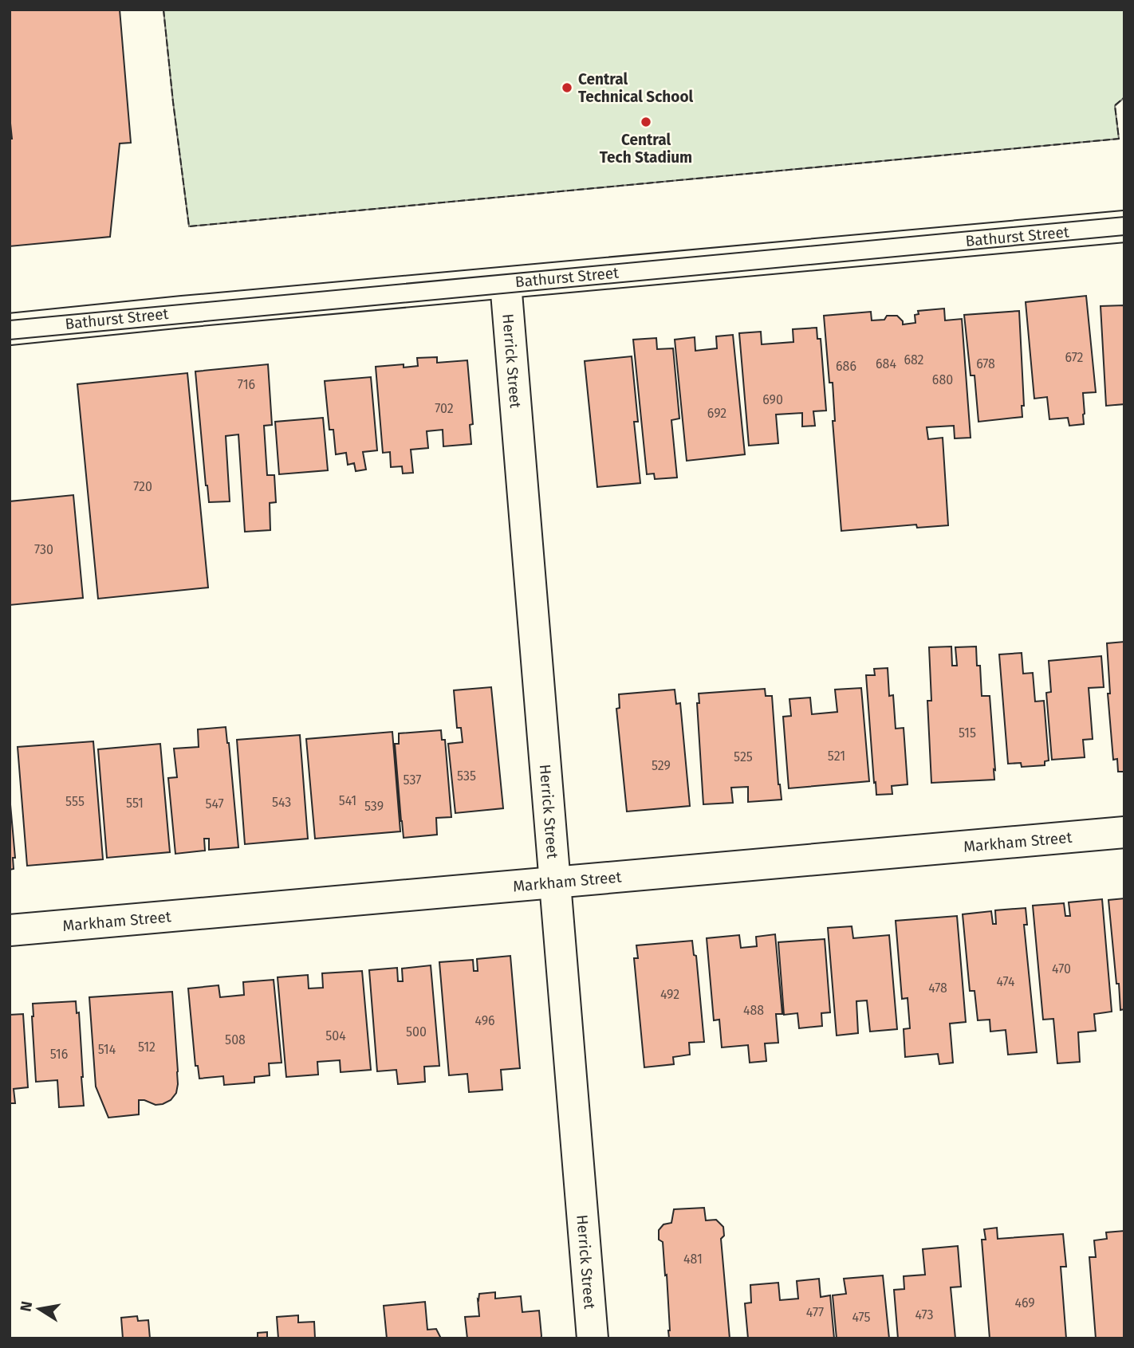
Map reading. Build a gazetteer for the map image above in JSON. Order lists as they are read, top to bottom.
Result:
{
  "streets": {
    "street": ["Bathurst Street", "Herrick Street", "Markham Street"]
  },
  "crossings": [
    ["Bathurst Street", "Herrick Street"],
    ["Herrick Street", "Markham Street"]
  ],
  "places": ["Central Technical School", "Central Tech Stadium"],
  "house_numbers": [
    "672",
    "682",
    "684",
    "678",
    "686",
    "680",
    "716",
    "690",
    "702",
    "692",
    "720",
    "730",
    "515",
    "521",
    "525",
    "529",
    "535",
    "537",
    "541",
    "555",
    "543",
    "551",
    "547",
    "539",
    "470",
    "474",
    "478",
    "492",
    "488",
    "496",
    "500",
    "504",
    "508",
    "512",
    "514",
    "516",
    "481",
    "469",
    "477",
    "473",
    "475"
  ],
  "north": "left"
}
